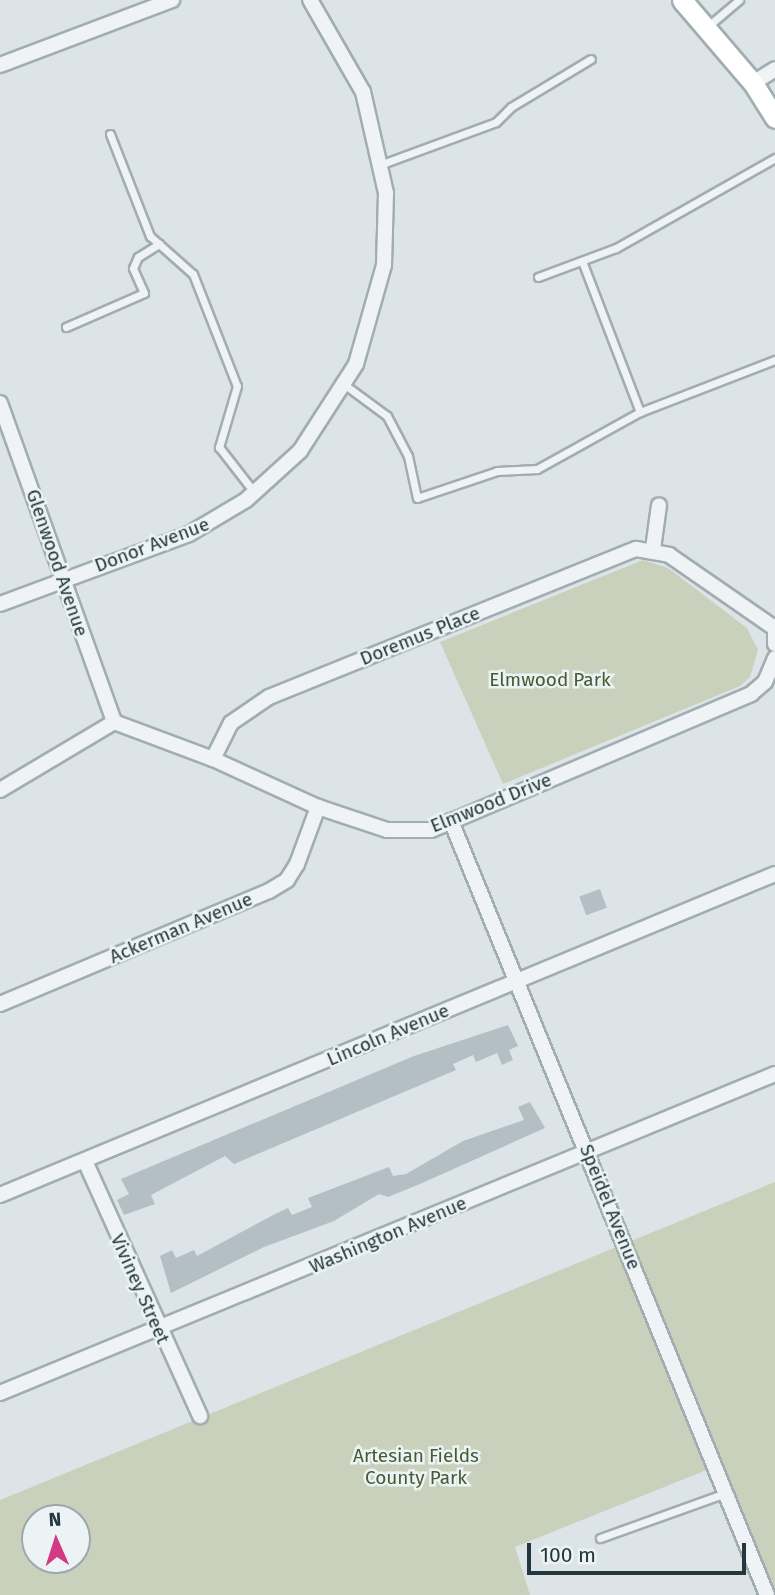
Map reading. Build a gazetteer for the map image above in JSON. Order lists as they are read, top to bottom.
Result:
{
  "streets": {
    "street": [
      "Donor Avenue",
      "Glenwood Avenue",
      "Doremus Place",
      "Elmwood Drive",
      "Ackerman Avenue",
      "Lincoln Avenue",
      "Speidel Avenue",
      "Washington Avenue",
      "Viviney Street"
    ]
  },
  "crossings": [
    ["Donor Avenue", "Glenwood Avenue"],
    ["Glenwood Avenue", "Elmwood Drive"],
    ["Doremus Place", "Elmwood Drive"],
    ["Elmwood Drive", "Ackerman Avenue"],
    ["Elmwood Drive", "Speidel Avenue"],
    ["Lincoln Avenue", "Speidel Avenue"],
    ["Lincoln Avenue", "Viviney Street"],
    ["Speidel Avenue", "Washington Avenue"],
    ["Washington Avenue", "Viviney Street"]
  ],
  "parks": ["Elmwood Park", "Artesian Fields County Park"],
  "scale_bar": "100 m",
  "north": "top"
}
